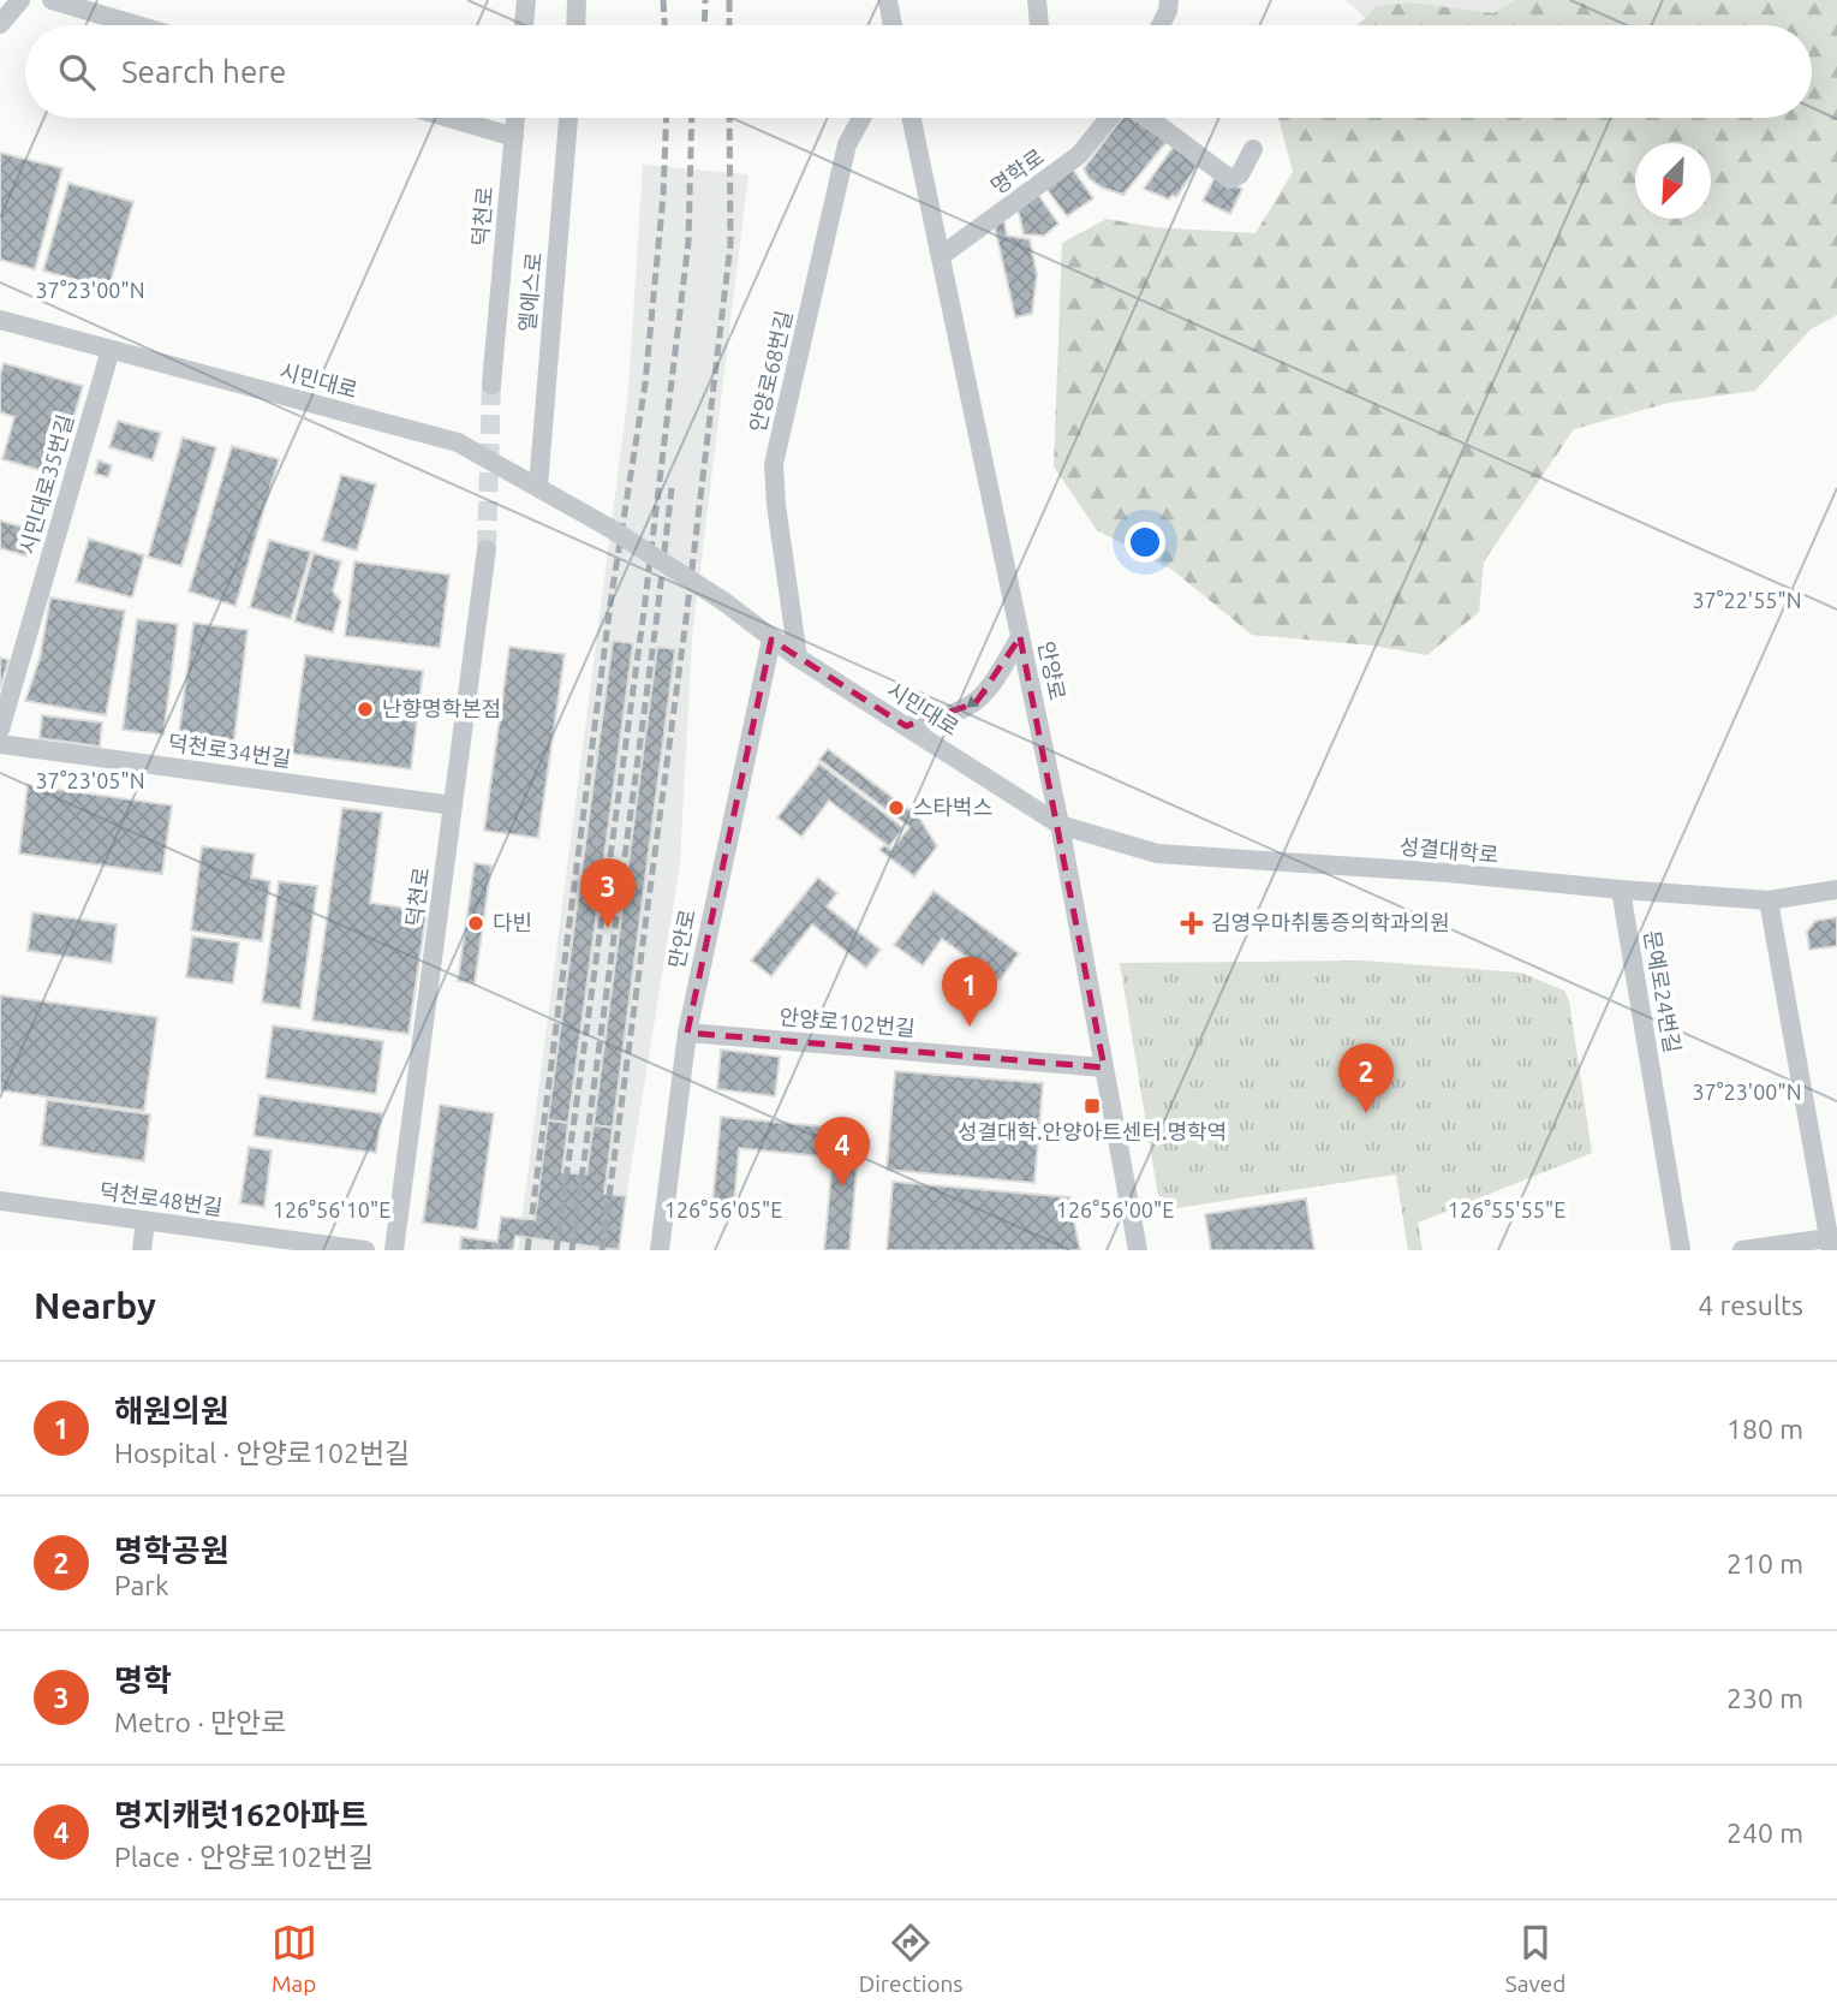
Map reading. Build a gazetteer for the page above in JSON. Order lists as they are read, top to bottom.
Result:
{
  "streets": {
    "street": [
      "명학로",
      "덕천로",
      "엘에스로",
      "안양로68번길",
      "시민대로",
      "시민대로35번길",
      "안양로",
      "덕천로34번길",
      "성결대학로",
      "만안로",
      "문예로24번길",
      "안양로102번길",
      "덕천로48번길"
    ]
  },
  "crossings": [
    ["명학로", "안양로"],
    ["덕천로", "덕천로34번길"],
    ["엘에스로", "시민대로"],
    ["안양로68번길", "시민대로"],
    ["시민대로", "시민대로35번길"],
    ["시민대로", "안양로"],
    ["시민대로", "성결대학로"],
    ["시민대로", "만안로"],
    ["안양로", "성결대학로"],
    ["안양로", "안양로102번길"],
    ["성결대학로", "문예로24번길"],
    ["만안로", "안양로102번길"]
  ],
  "places": {
    "other": ["난향명학본점", "스타벅스", "다빈"],
    "health": ["김영우마취통증의학과의원"],
    "transit": ["성결대학.안양아트센터.명학역"]
  },
  "north": "bottom left",
  "page": {
    "search": "Search here",
    "pins": [
      "3",
      "1",
      "2",
      "4"
    ],
    "heading": ["Nearby", "4 results"],
    "list": [
      {
        "mark": "1",
        "name": "해원의원",
        "note": "Hospital · 안양로102번길",
        "value": "180 m"
      },
      {
        "mark": "2",
        "name": "명학공원",
        "note": "Park",
        "value": "210 m"
      },
      {
        "mark": "3",
        "name": "명학",
        "note": "Metro · 만안로",
        "value": "230 m"
      },
      {
        "mark": "4",
        "name": "명지캐럿162아파트",
        "note": "Place · 안양로102번길",
        "value": "240 m"
      }
    ],
    "nav": ["Map", "Directions", "Saved"]
  },
  "coordinates": [
    "37°23'00\"N",
    "37°22'55\"N",
    "37°23'05\"N",
    "126°56'10\"E",
    "126°56'05\"E",
    "126°56'00\"E",
    "126°55'55\"E"
  ]
}
